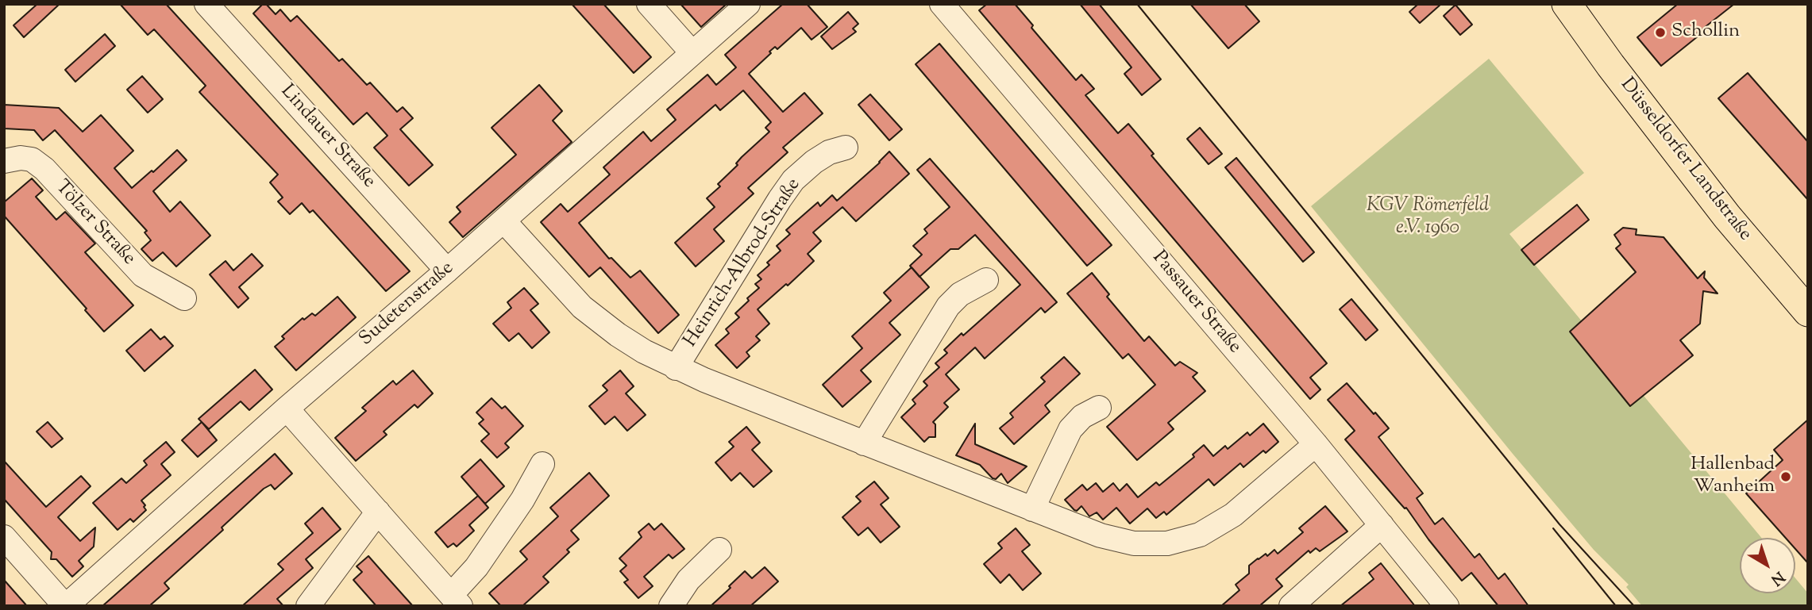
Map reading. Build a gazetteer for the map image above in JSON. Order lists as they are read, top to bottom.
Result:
{
  "streets": {
    "main road": ["Düsseldorfer Landstraße"],
    "street": [
      "Lindauer Straße",
      "Tölzer Straße",
      "Heinrich-Albrod-Straße",
      "Passauer Straße",
      "Sudetenstraße"
    ]
  },
  "crossings": [
    ["Lindauer Straße", "Sudetenstraße"],
    ["Heinrich-Albrod-Straße", "Passauer Straße"],
    ["Heinrich-Albrod-Straße", "Sudetenstraße"]
  ],
  "parks": ["KGV Römerfeld e.V. 1960"],
  "places": ["Schollin", "Hallenbad Wanheim"],
  "north": "bottom right"
}
